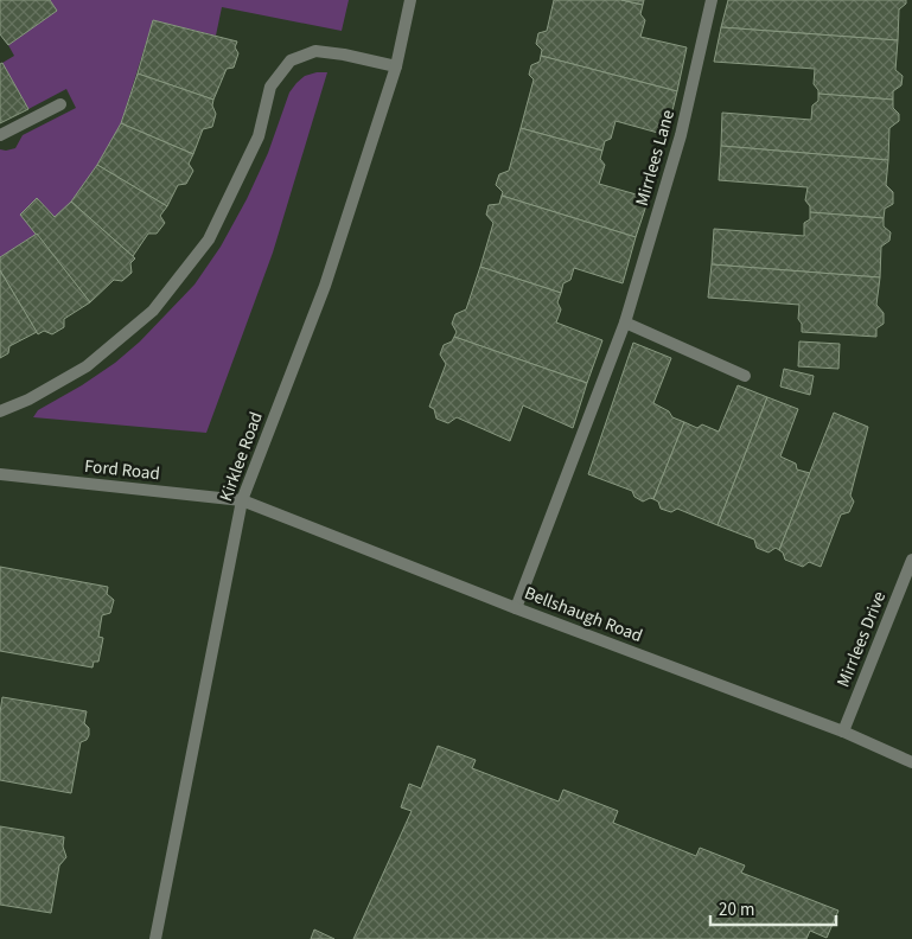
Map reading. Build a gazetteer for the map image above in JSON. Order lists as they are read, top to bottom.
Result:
{
  "streets": {
    "street": [
      "Mirrlees Lane",
      "Kirklee Road",
      "Ford Road",
      "Bellshaugh Road",
      "Mirrlees Drive"
    ]
  },
  "crossings": [
    ["Mirrlees Lane", "Bellshaugh Road"],
    ["Kirklee Road", "Ford Road"],
    ["Kirklee Road", "Bellshaugh Road"],
    ["Ford Road", "Bellshaugh Road"],
    ["Bellshaugh Road", "Mirrlees Drive"]
  ],
  "scale_bar": "20 m"
}
